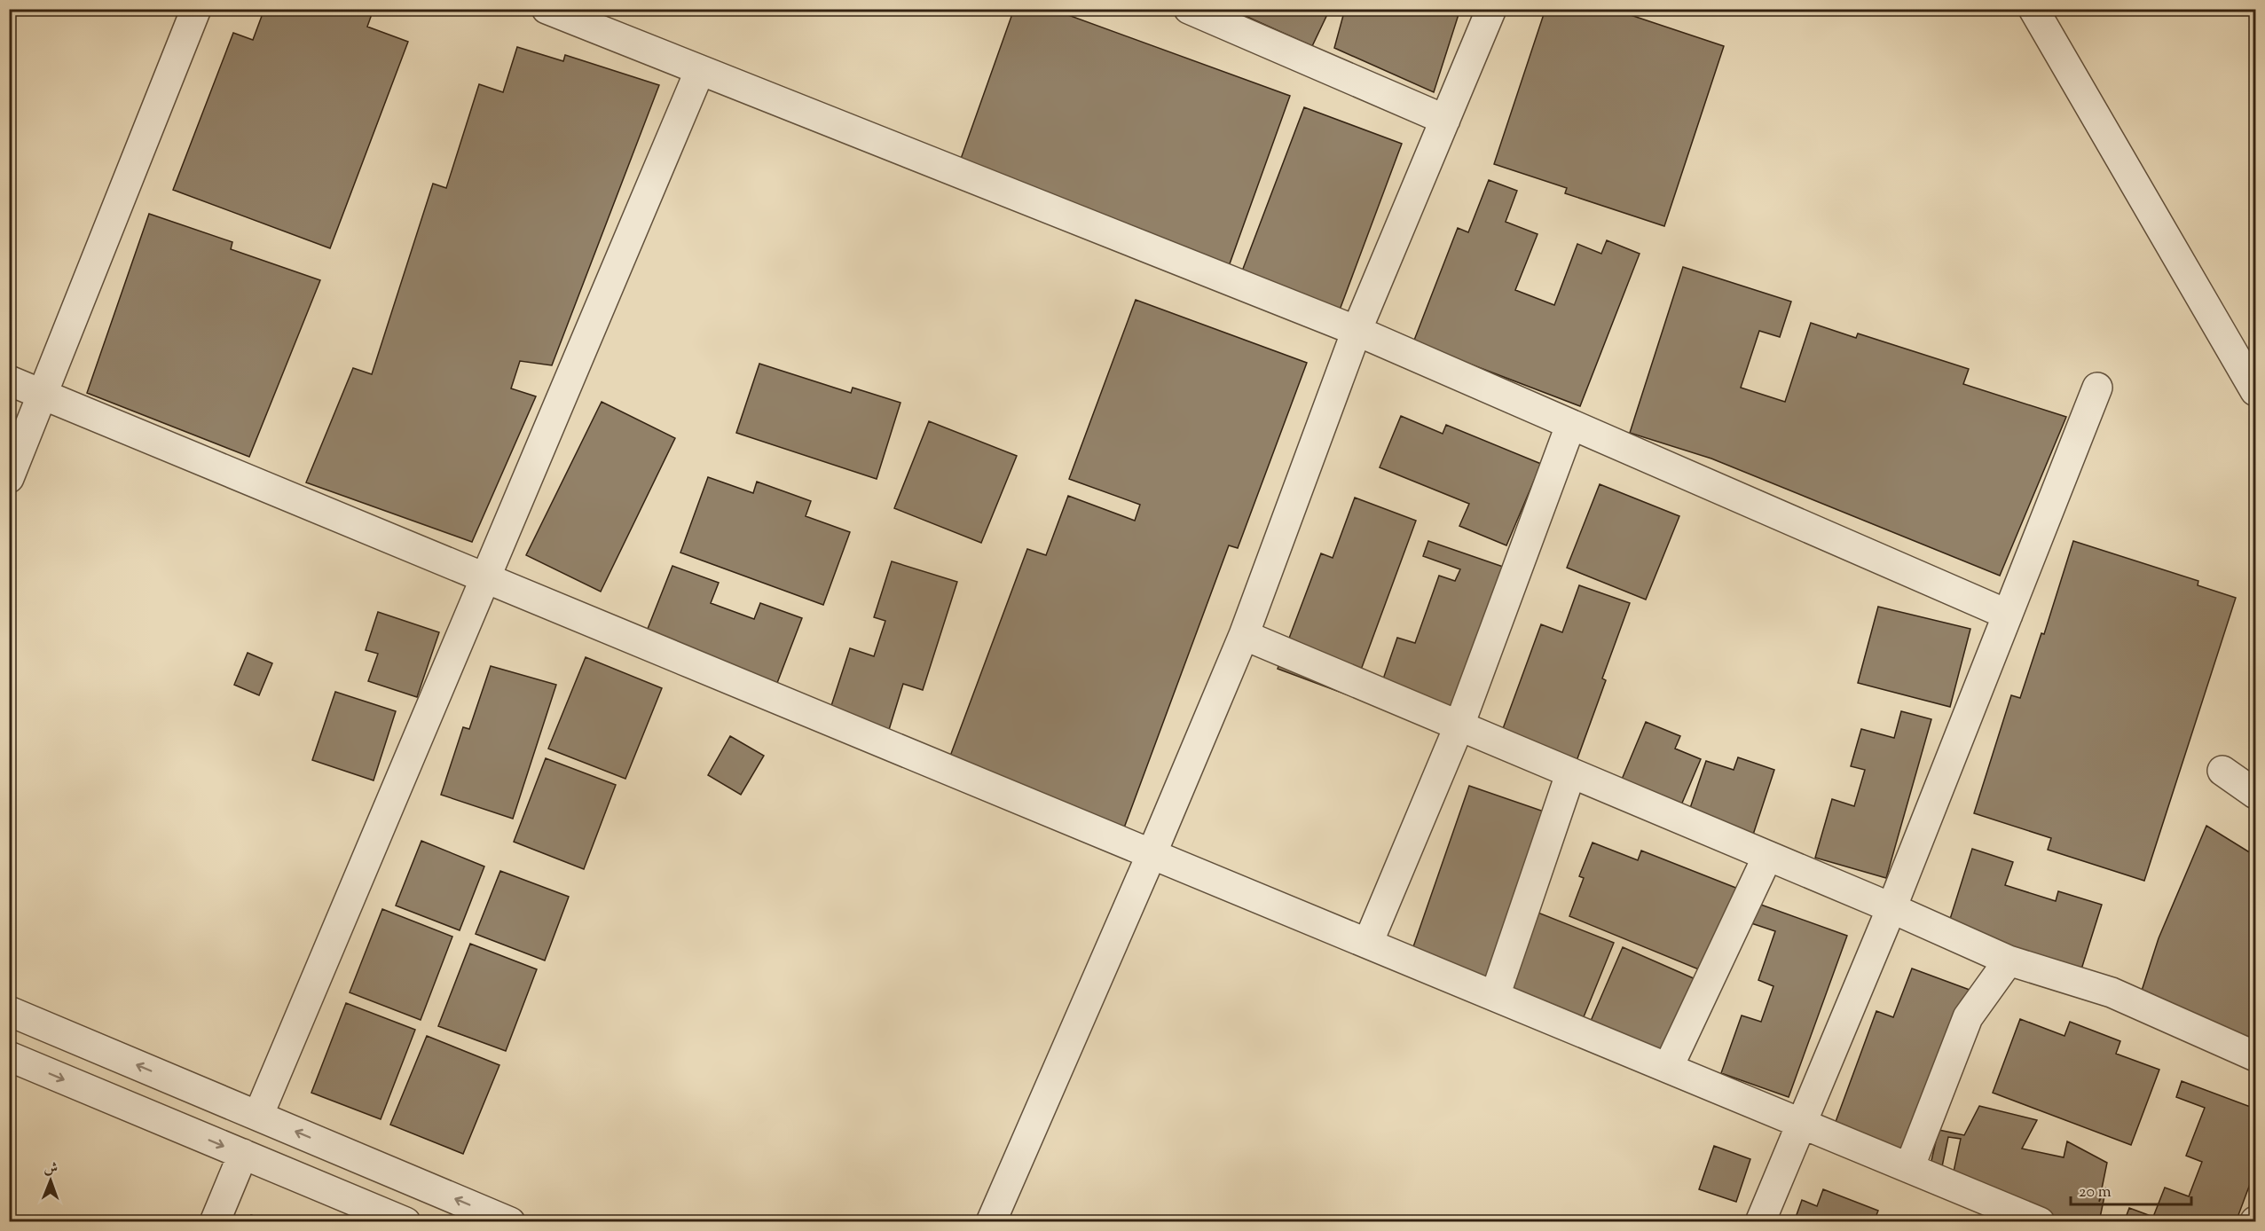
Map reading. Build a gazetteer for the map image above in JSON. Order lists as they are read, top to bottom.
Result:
{
  "scale_bar": "20 m",
  "north": "top"
}
